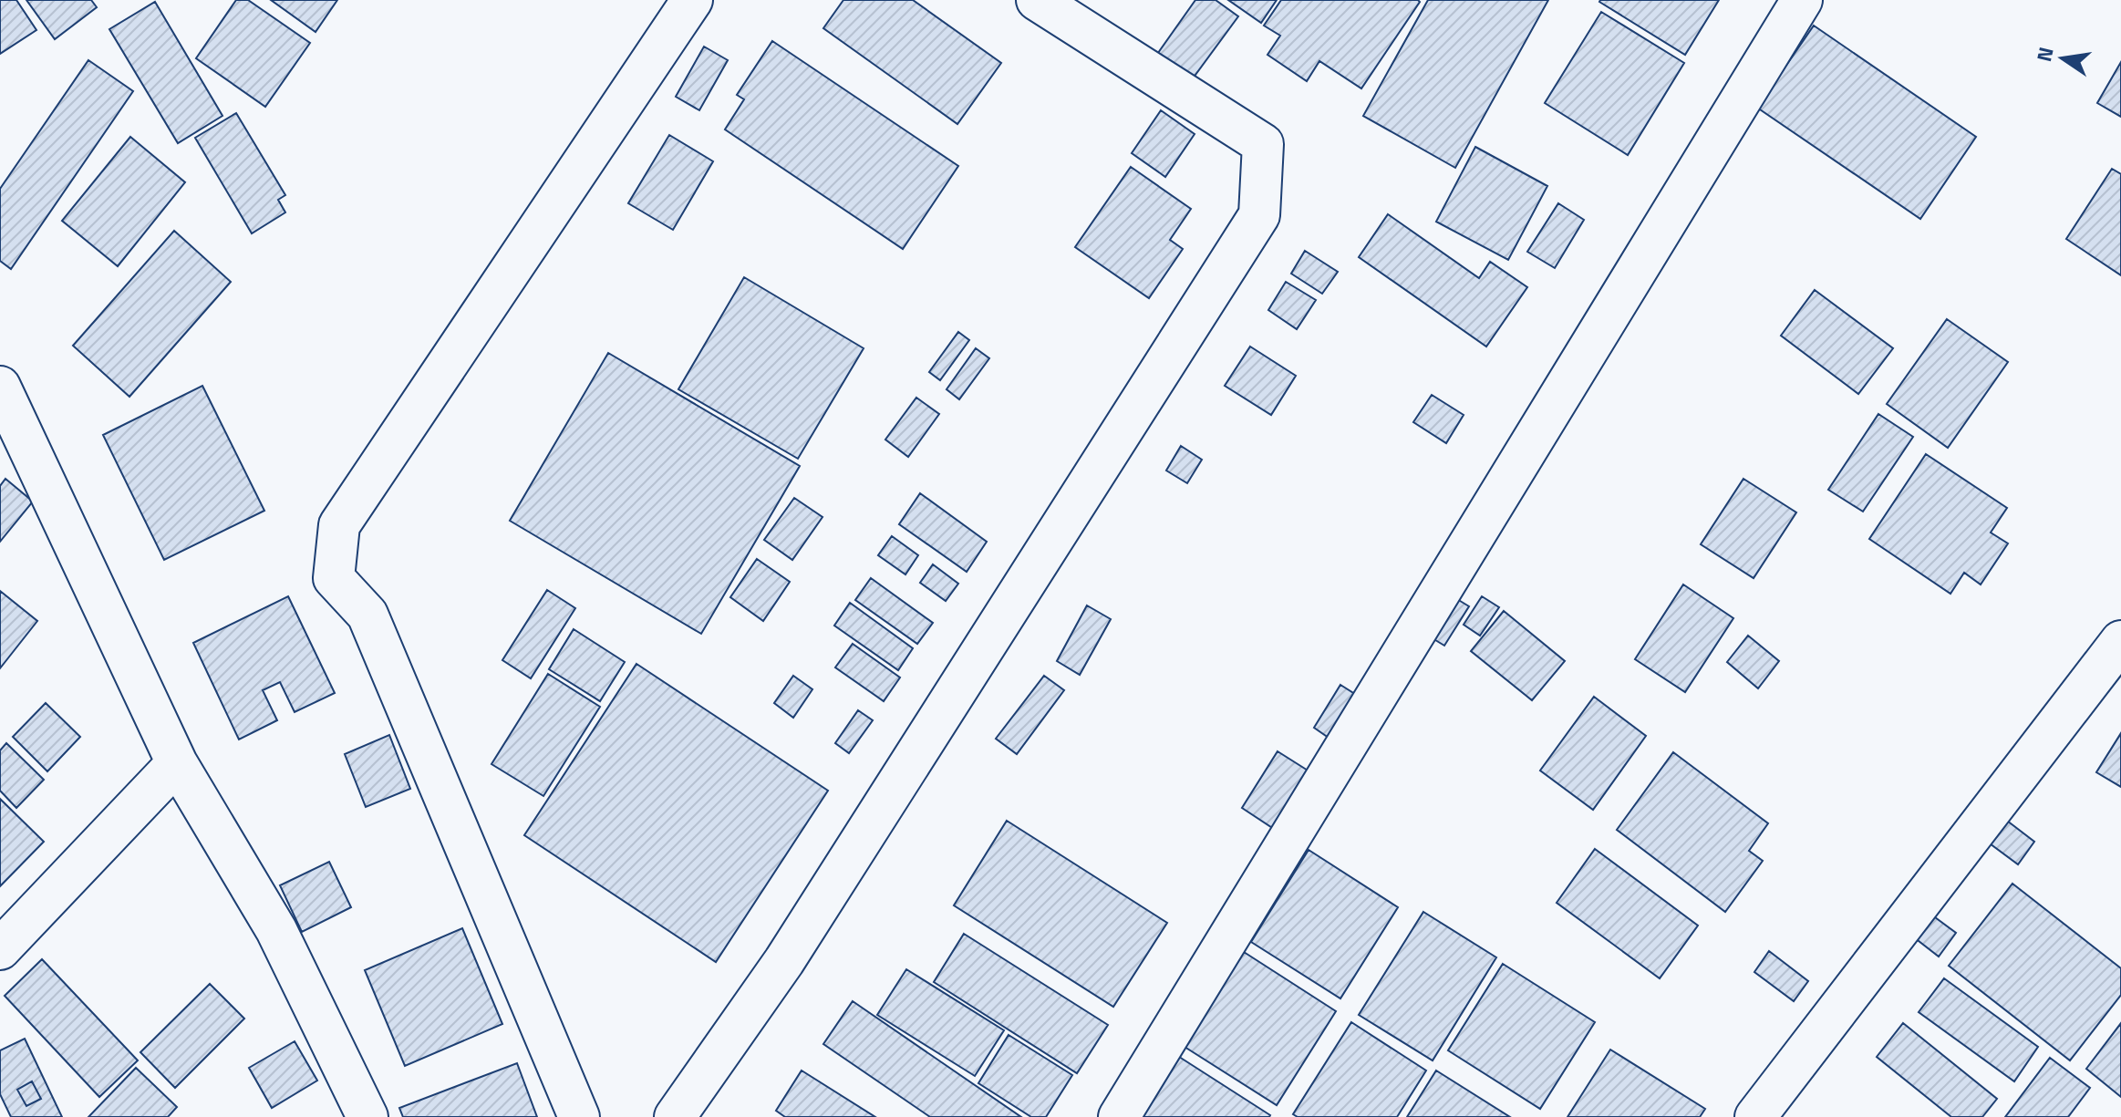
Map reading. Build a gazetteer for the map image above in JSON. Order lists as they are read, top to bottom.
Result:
{
  "north": "left"
}
